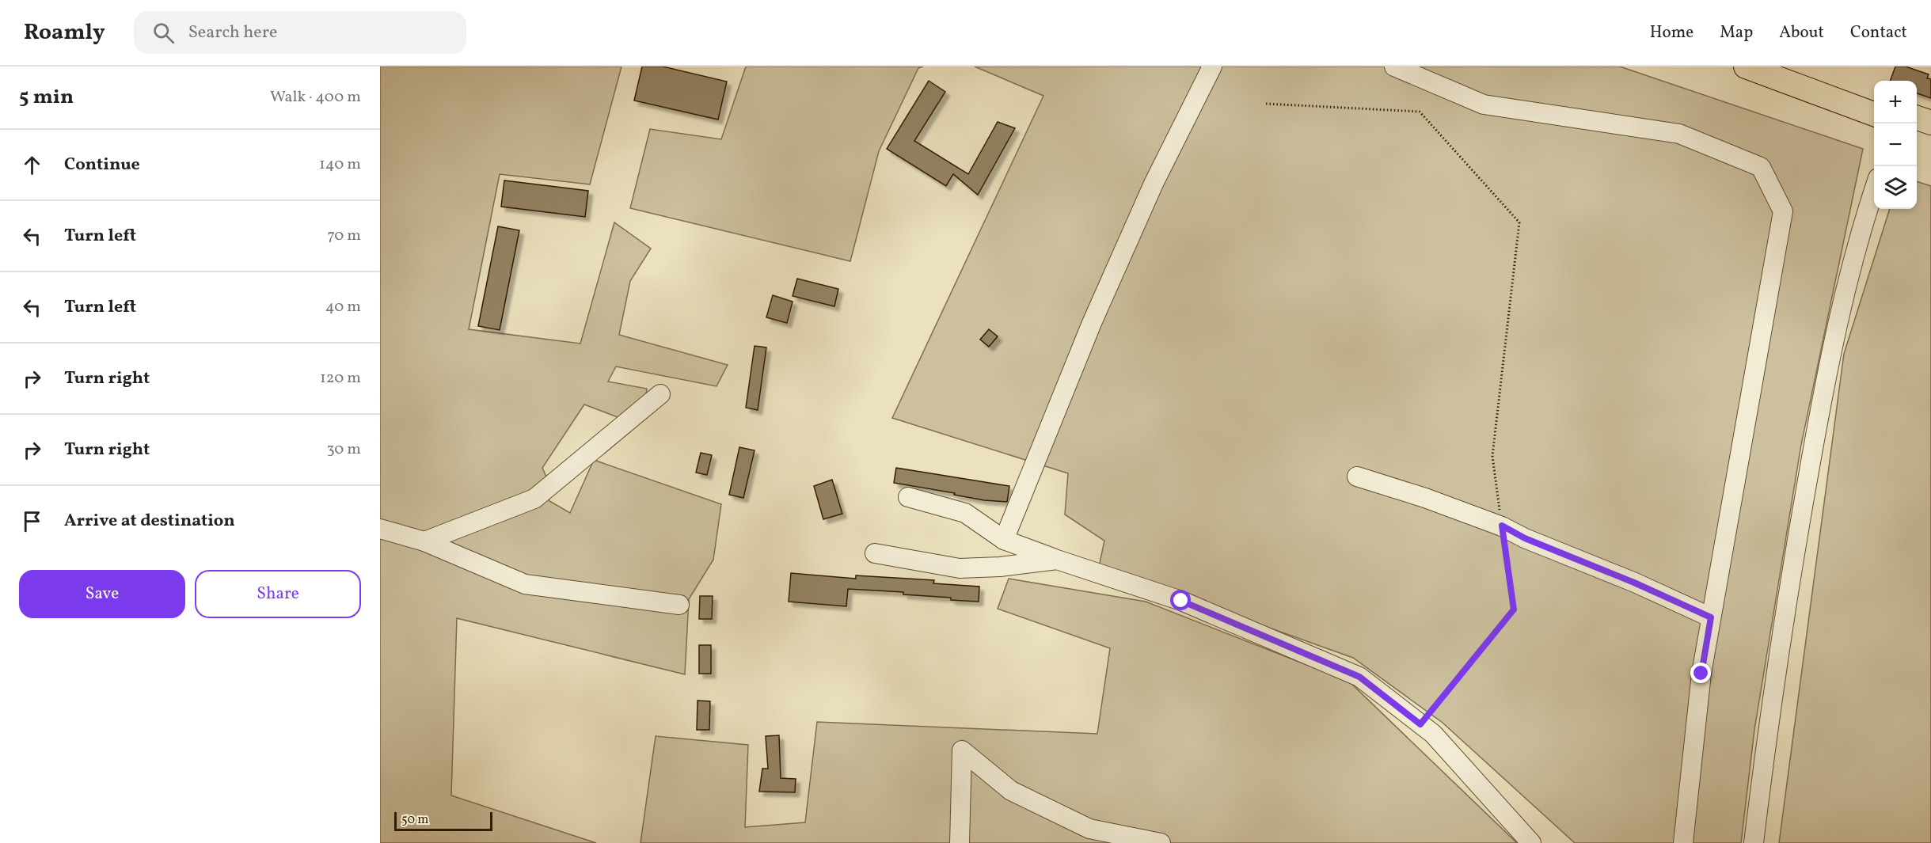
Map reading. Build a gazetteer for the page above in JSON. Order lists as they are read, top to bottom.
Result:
{
  "scale_bar": "50 m",
  "page": {
    "header": "Roamly",
    "search": "Search here",
    "nav": [
      "Home",
      "Map",
      "About",
      "Contact"
    ],
    "heading": ["5 min", "Walk · 400 m"],
    "map_buttons": ["+", "−"],
    "list": [
      ["Continue", "140 m"],
      ["Turn left", "70 m"],
      ["Turn left", "40 m"],
      ["Turn right", "120 m"],
      ["Turn right", "30 m"],
      "Arrive at destination"
    ],
    "buttons": ["Save", "Share"],
    "scale": "50 m"
  }
}
